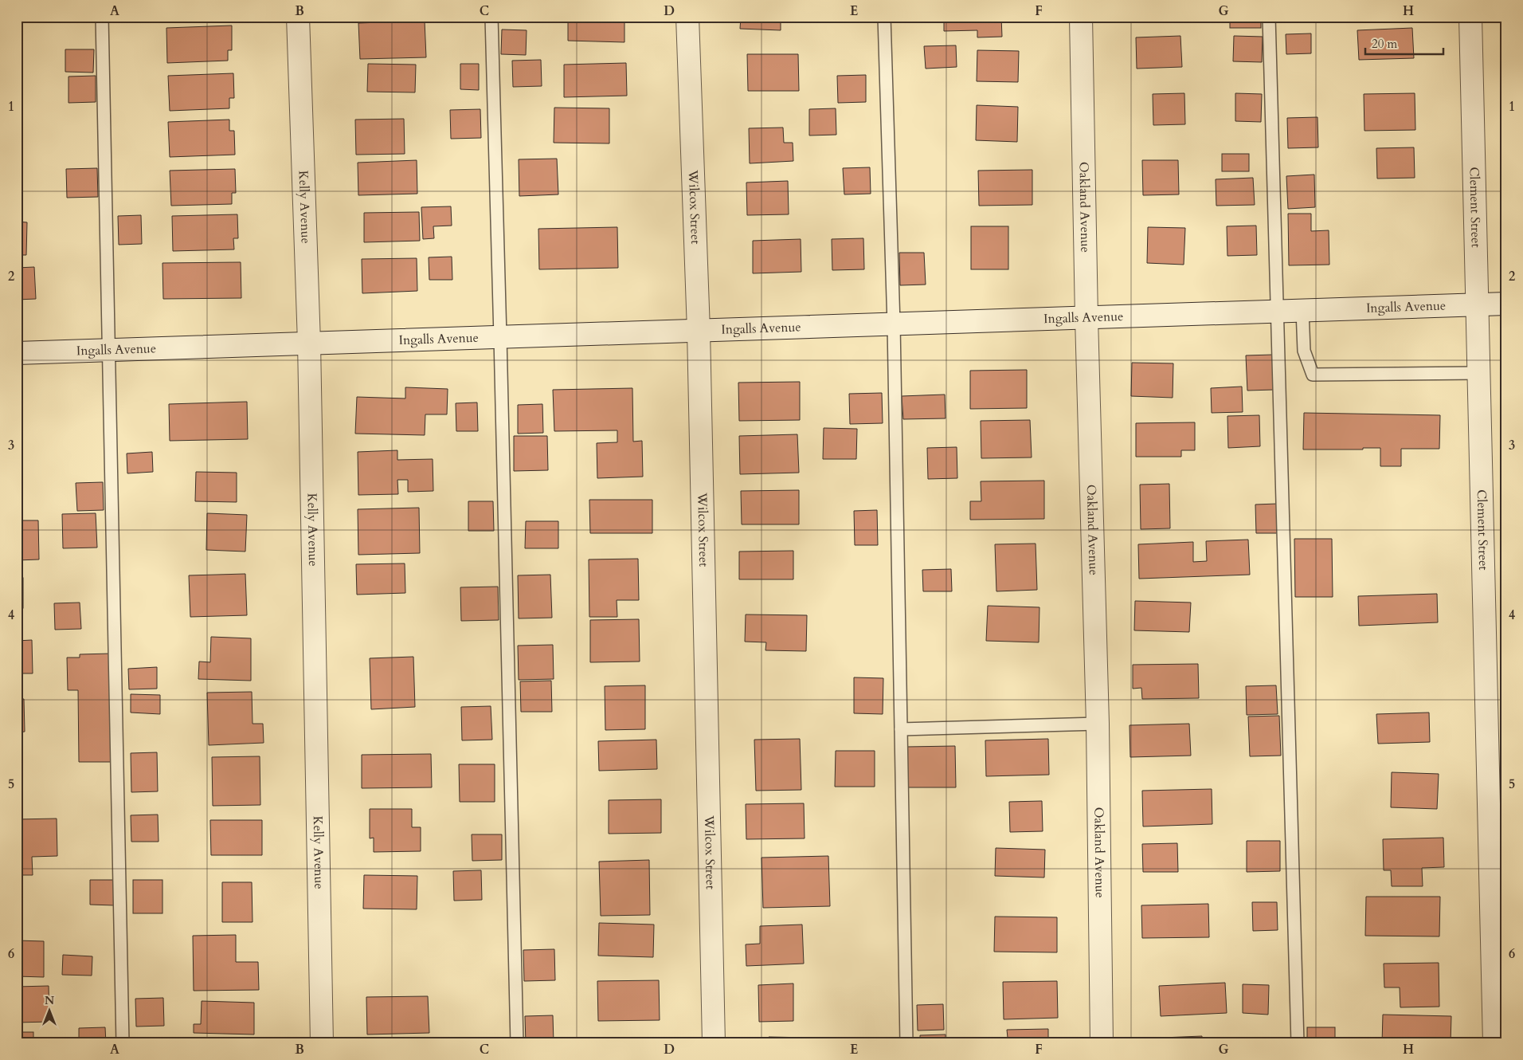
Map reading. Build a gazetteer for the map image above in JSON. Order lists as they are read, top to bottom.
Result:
{
  "streets": {
    "street": [
      "Kelly Avenue",
      "Wilcox Street",
      "Oakland Avenue",
      "Clement Street",
      "Ingalls Avenue"
    ]
  },
  "crossings": [
    ["Kelly Avenue", "Ingalls Avenue"],
    ["Wilcox Street", "Ingalls Avenue"],
    ["Oakland Avenue", "Ingalls Avenue"],
    ["Clement Street", "Ingalls Avenue"]
  ],
  "scale_bar": "20 m",
  "north": "top",
  "grid": {
    "columns": [
      "A",
      "B",
      "C",
      "D",
      "E",
      "F",
      "G",
      "H"
    ],
    "rows": [
      "1",
      "2",
      "3",
      "4",
      "5",
      "6"
    ]
  }
}
